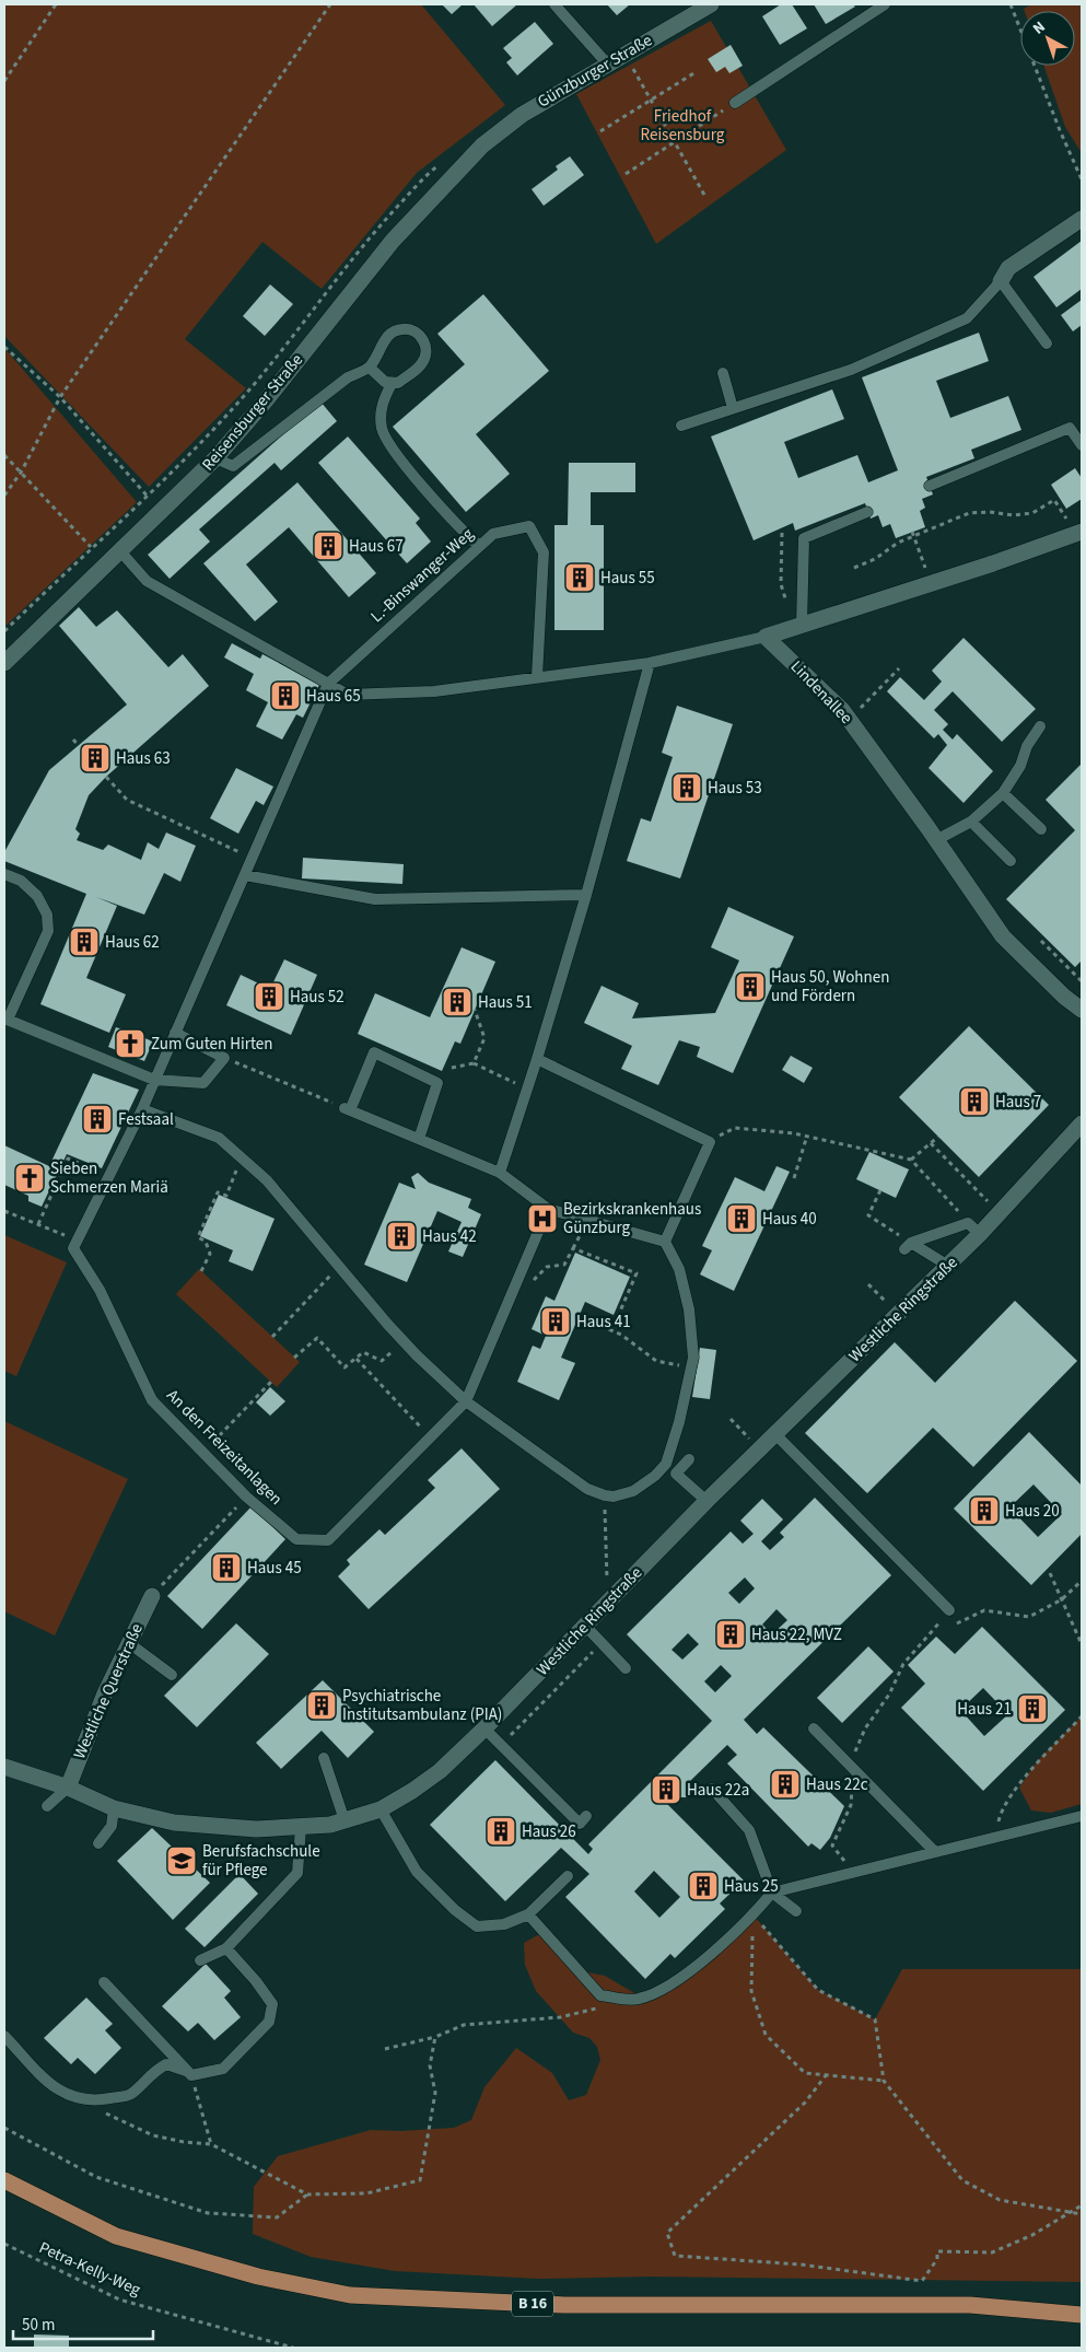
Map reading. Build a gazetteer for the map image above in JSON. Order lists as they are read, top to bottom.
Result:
{
  "streets": {
    "main road": ["B 16"],
    "street": [
      "Günzburger Straße",
      "Reisensburger Straße",
      "Lindenallee",
      "Westliche Ringstraße",
      "Westliche Querstraße"
    ],
    "lane": ["L.-Binswanger-Weg", "An den Freizeitanlagen"],
    "path": ["Petra-Kelly-Weg"]
  },
  "crossings": [
    ["Günzburger Straße", "Reisensburger Straße"],
    ["Westliche Ringstraße", "Westliche Querstraße"]
  ],
  "parks": ["Friedhof Reisensburg"],
  "places": {
    "building": [
      "Haus 67",
      "Haus 55",
      "Haus 65",
      "Haus 63",
      "Haus 53",
      "Haus 62",
      "Haus 50, Wohnen und Fördern",
      "Haus 52",
      "Haus 51",
      "Haus 7",
      "Festsaal",
      "Haus 40",
      "Haus 42",
      "Haus 41",
      "Haus 20",
      "Haus 45",
      "Haus 22, MVZ",
      "Psychiatrische Institutsambulanz (PIA)",
      "Haus 21",
      "Haus 22c",
      "Haus 22a",
      "Haus 26",
      "Haus 25"
    ],
    "church": ["Zum Guten Hirten", "Sieben Schmerzen Mariä"],
    "hospital": ["Bezirkskrankenhaus Günzburg"],
    "school or university": ["Berufsfachschule für Pflege"]
  },
  "scale_bar": "50 m",
  "north": "top left"
}
